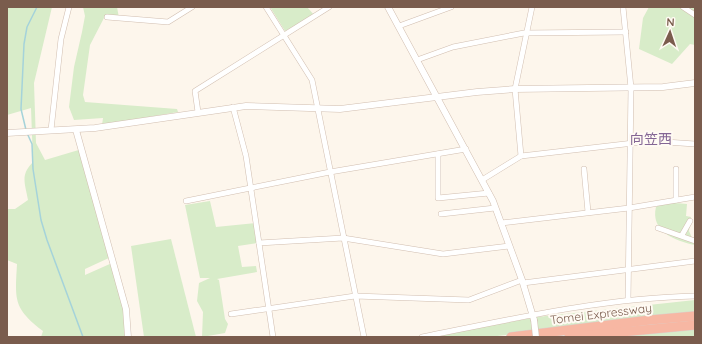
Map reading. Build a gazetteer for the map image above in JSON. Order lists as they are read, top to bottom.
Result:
{
  "streets": {
    "highway": ["Tomei Expressway"]
  },
  "districts": ["向笠西"],
  "north": "top"
}
